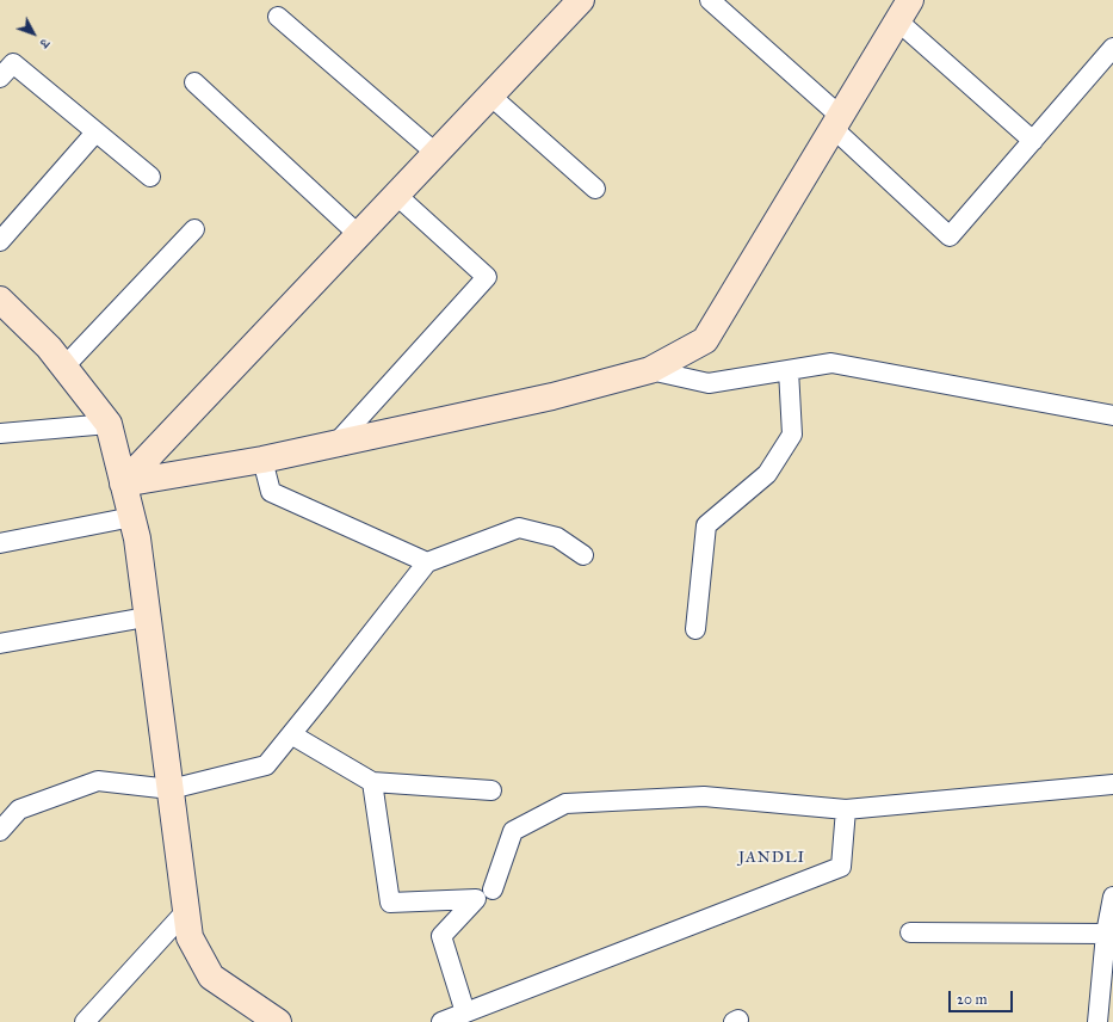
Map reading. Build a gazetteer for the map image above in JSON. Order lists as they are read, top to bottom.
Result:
{
  "districts": ["JANDLI"],
  "scale_bar": "20 m",
  "north": "bottom right"
}
